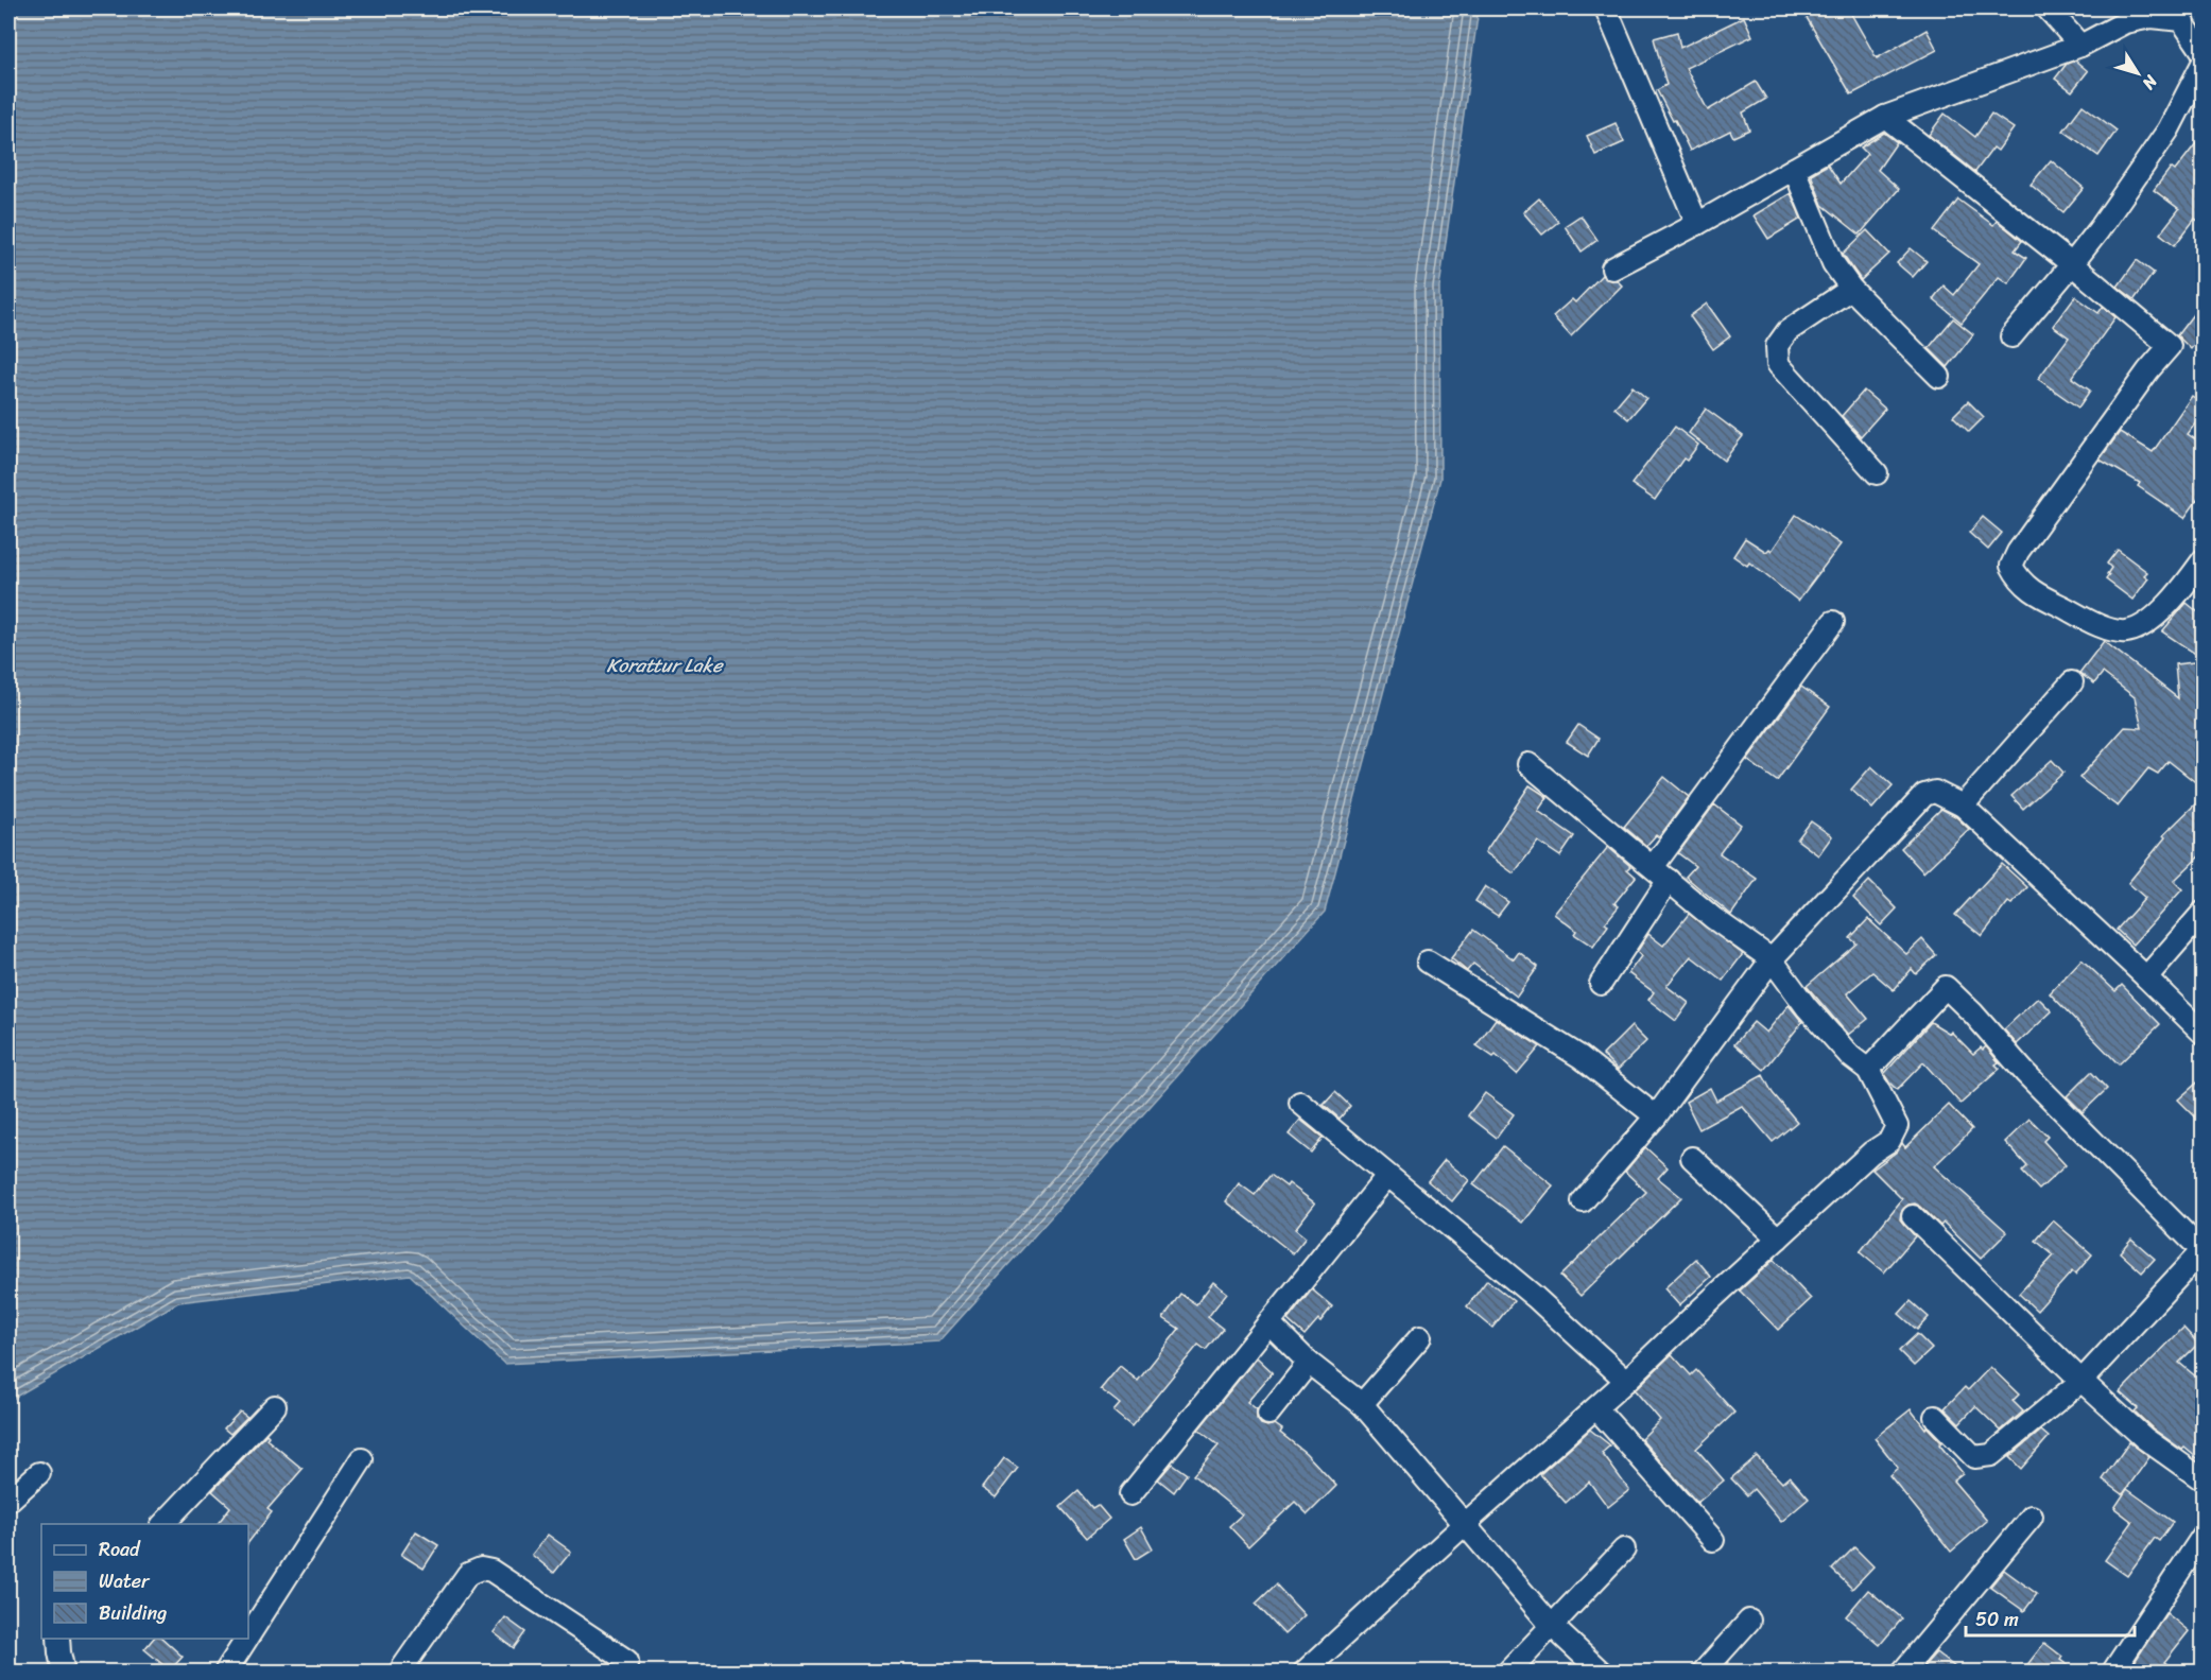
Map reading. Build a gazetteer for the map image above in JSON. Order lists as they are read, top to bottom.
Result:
{
  "water": ["Korattur Lake"],
  "legend": ["Road", "Water", "Building"],
  "scale_bar": "50 m",
  "north": "bottom right"
}
